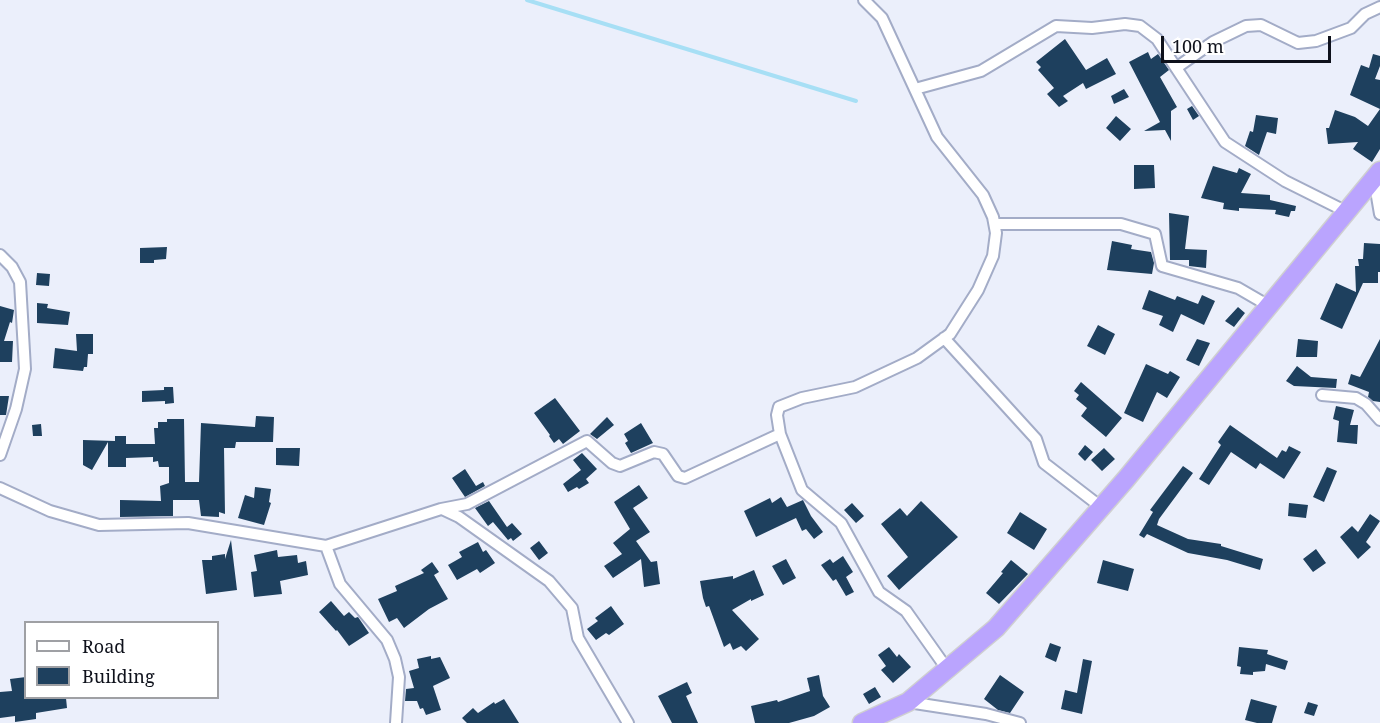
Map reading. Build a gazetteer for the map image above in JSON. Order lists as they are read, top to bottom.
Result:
{
  "legend": ["Road", "Building"],
  "scale_bar": "100 m"
}
